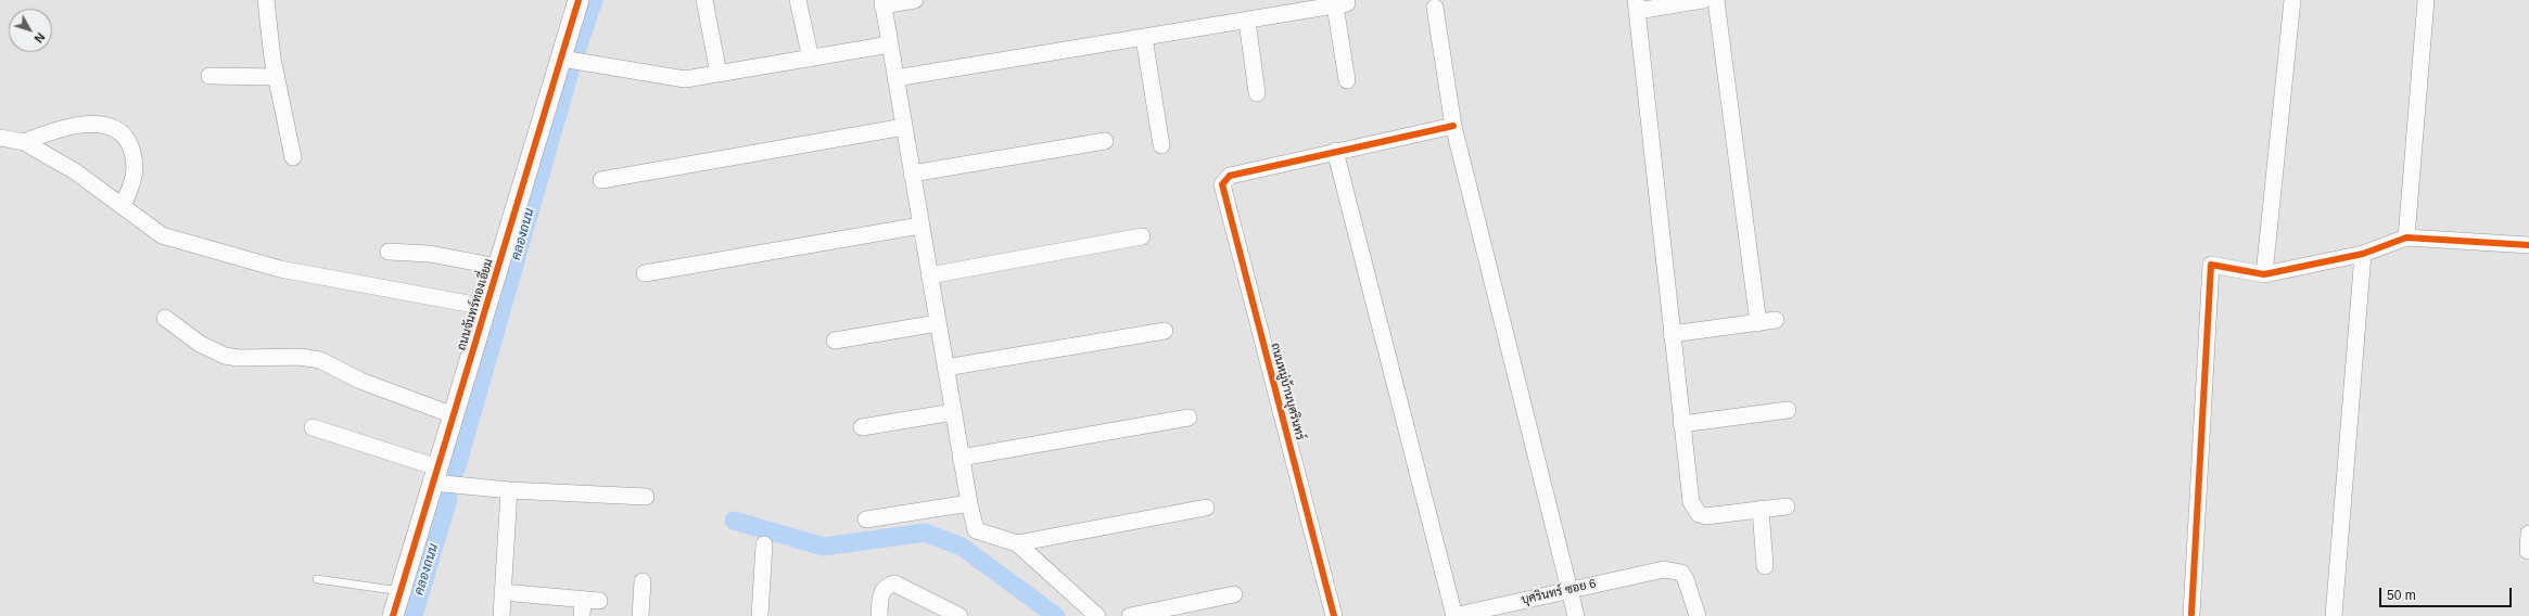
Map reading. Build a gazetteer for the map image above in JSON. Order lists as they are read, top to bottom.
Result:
{
  "streets": {
    "street": ["ถนนจันทร์ทองเอี่ยม", "ถนนหมู่บ้านบุศรินทร์", "บุศรินทร์ ซอย 6"]
  },
  "water": ["คลองถนน"],
  "scale_bar": "50 m",
  "north": "bottom right"
}
